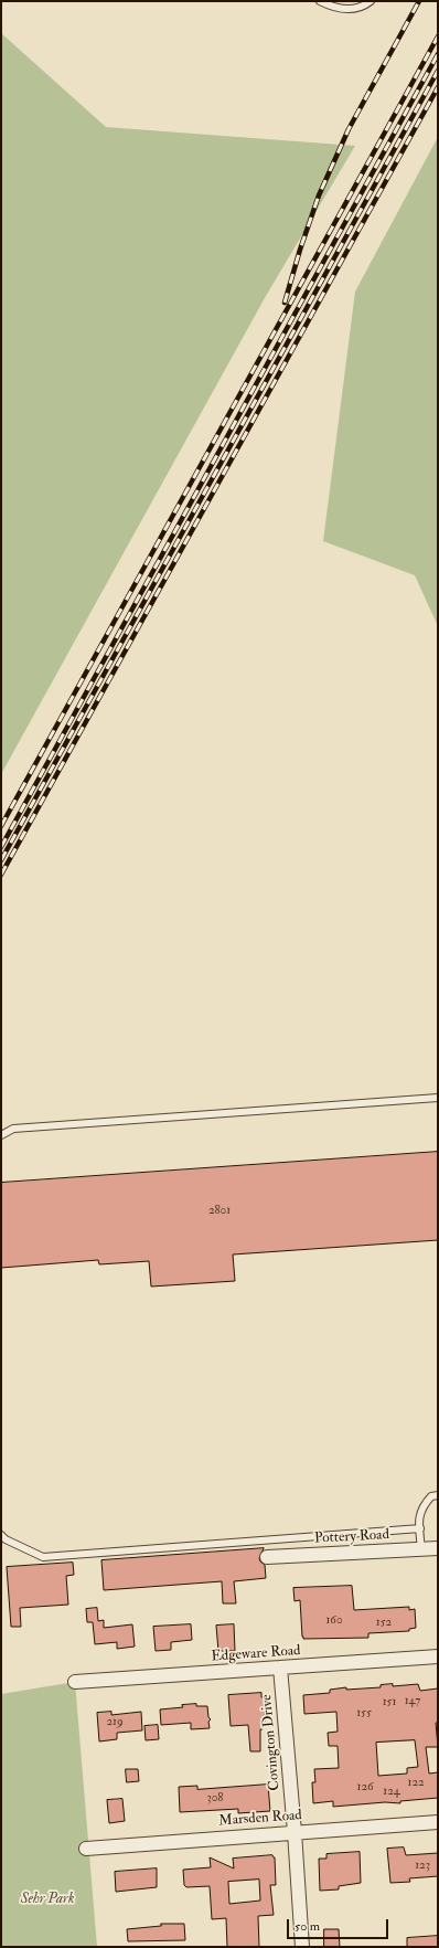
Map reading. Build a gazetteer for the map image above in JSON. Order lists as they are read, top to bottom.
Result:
{
  "streets": {
    "street": [
      "Pottery Road",
      "Edgeware Road",
      "Covington Drive",
      "Marsden Road"
    ]
  },
  "crossings": [
    ["Edgeware Road", "Covington Drive"],
    ["Covington Drive", "Marsden Road"]
  ],
  "parks": ["Sehr Park"],
  "house_numbers": [
    "2801",
    "160",
    "152",
    "147",
    "151",
    "155",
    "219",
    "122",
    "126",
    "124",
    "308",
    "123"
  ],
  "scale_bar": "50 m"
}
